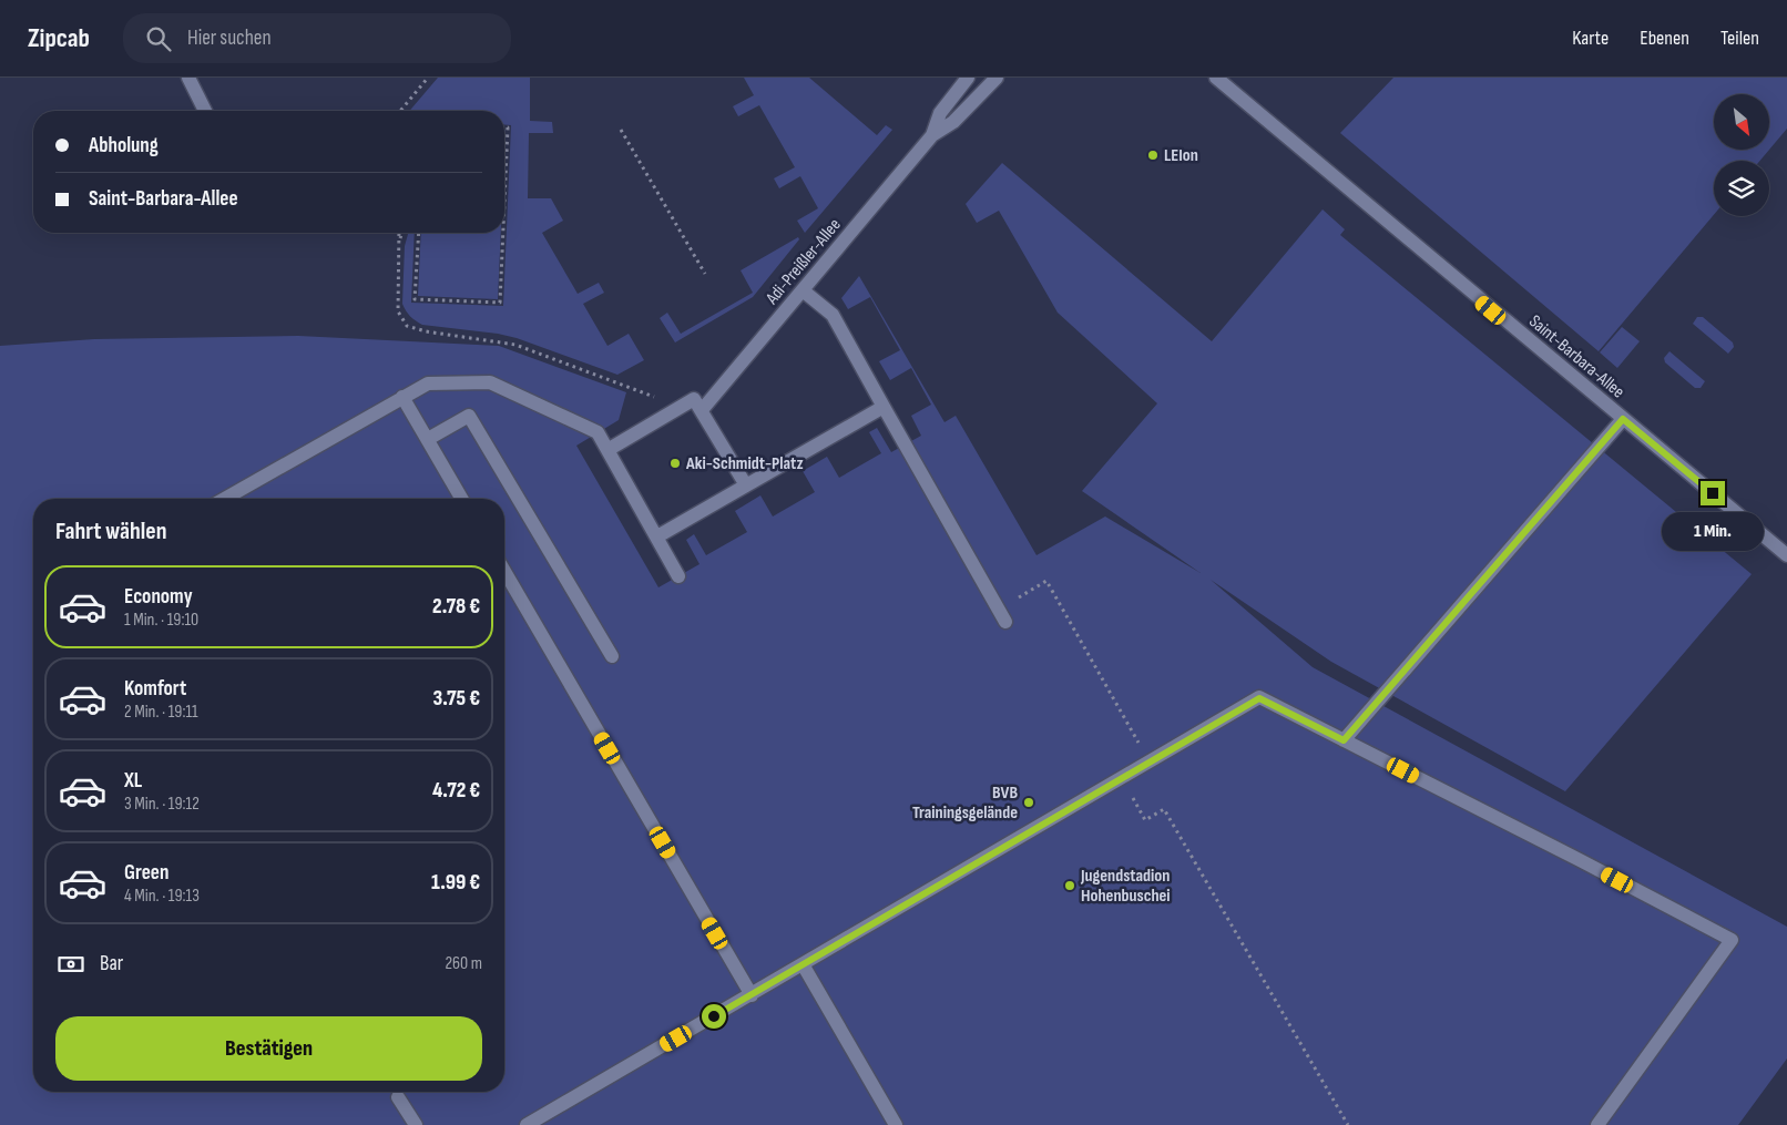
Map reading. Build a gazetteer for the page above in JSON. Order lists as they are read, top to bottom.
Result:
{
  "streets": {
    "street": ["Adi-Preißler-Allee", "Saint-Barbara-Allee"]
  },
  "places": [
    "LEIon",
    "Aki-Schmidt-Platz",
    "BVB Trainingsgelände",
    "Jugendstadion Hohenbuschei"
  ],
  "north": "bottom right",
  "page": {
    "header": "Zipcab",
    "search": "Hier suchen",
    "nav": ["Karte", "Ebenen", "Teilen"],
    "banner": ["Abholung", "Saint-Barbara-Allee"],
    "heading": "Fahrt wählen",
    "bubble": "1 Min.",
    "list": [
      {
        "name": "Economy",
        "note": "1 Min. · 19:10",
        "value": "2.78 €"
      },
      {
        "name": "Komfort",
        "note": "2 Min. · 19:11",
        "value": "3.75 €"
      },
      {
        "name": "XL",
        "note": "3 Min. · 19:12",
        "value": "4.72 €"
      },
      {
        "name": "Green",
        "note": "4 Min. · 19:13",
        "value": "1.99 €"
      }
    ],
    "pay": ["Bar", "260 m"],
    "buttons": "Bestätigen"
  }
}
